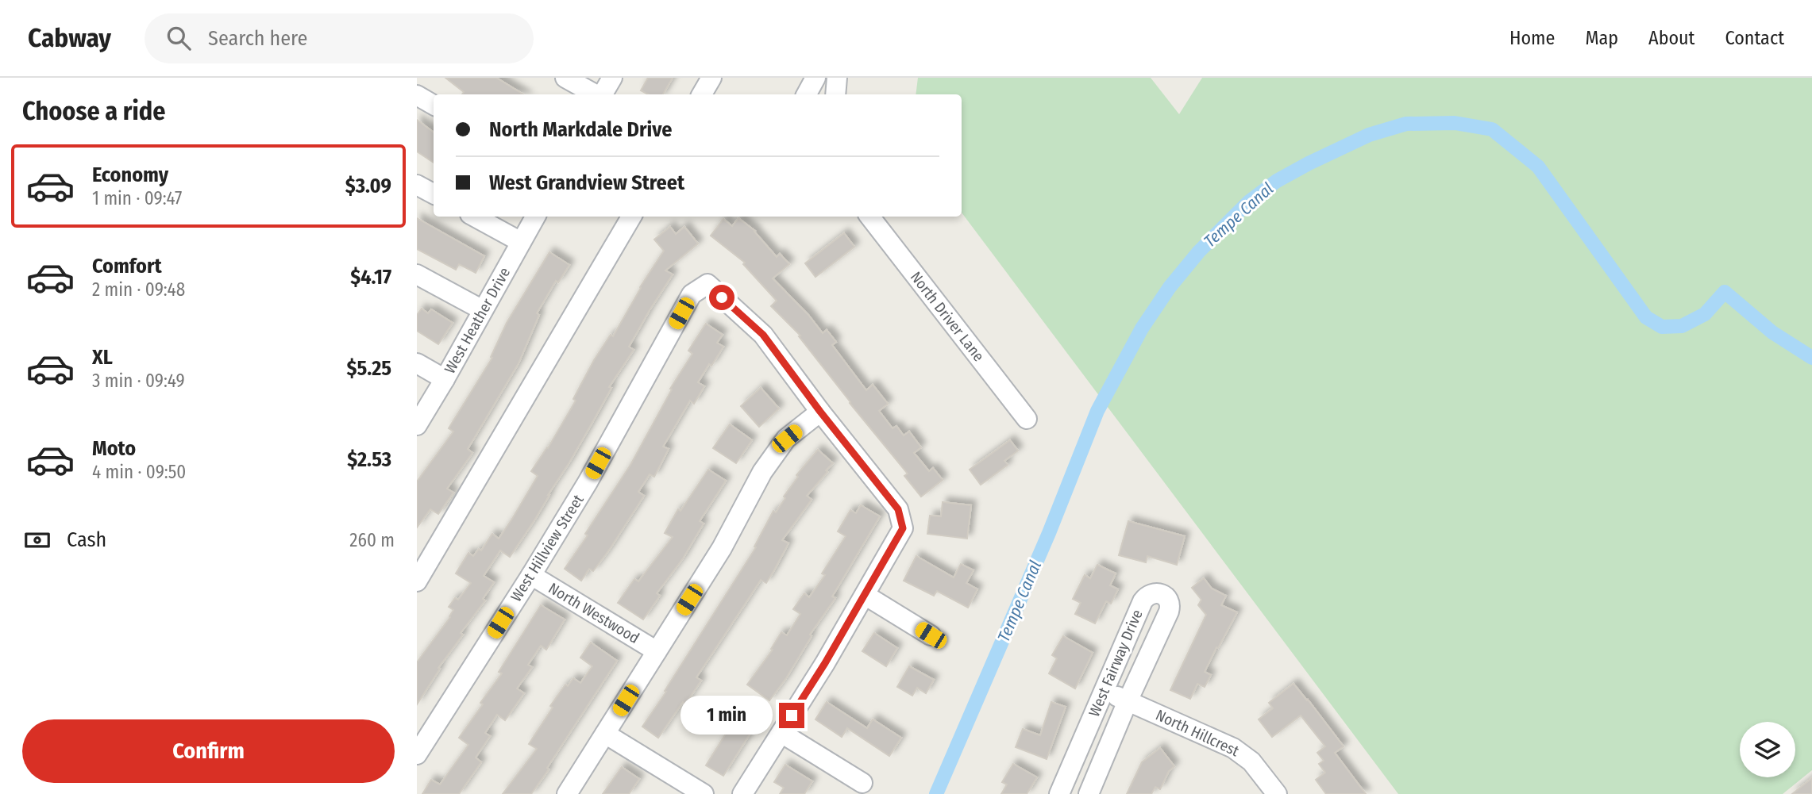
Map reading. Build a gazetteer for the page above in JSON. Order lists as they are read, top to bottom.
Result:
{
  "streets": {
    "street": [
      "North Driver Lane",
      "West Heather Drive",
      "West Hillview Street",
      "North Westwood",
      "West Fairway Drive",
      "North Hillcrest"
    ]
  },
  "crossings": [
    ["West Hillview Street", "North Westwood"],
    ["West Fairway Drive", "North Hillcrest"]
  ],
  "water": ["Tempe Canal"],
  "page": {
    "header": "Cabway",
    "search": "Search here",
    "nav": [
      "Home",
      "Map",
      "About",
      "Contact"
    ],
    "heading": "Choose a ride",
    "banner": ["North Markdale Drive", "West Grandview Street"],
    "list": [
      {
        "name": "Economy",
        "note": "1 min · 09:47",
        "value": "$3.09"
      },
      {
        "name": "Comfort",
        "note": "2 min · 09:48",
        "value": "$4.17"
      },
      {
        "name": "XL",
        "note": "3 min · 09:49",
        "value": "$5.25"
      },
      {
        "name": "Moto",
        "note": "4 min · 09:50",
        "value": "$2.53"
      }
    ],
    "pay": ["Cash", "260 m"],
    "bubble": "1 min",
    "buttons": "Confirm"
  }
}
